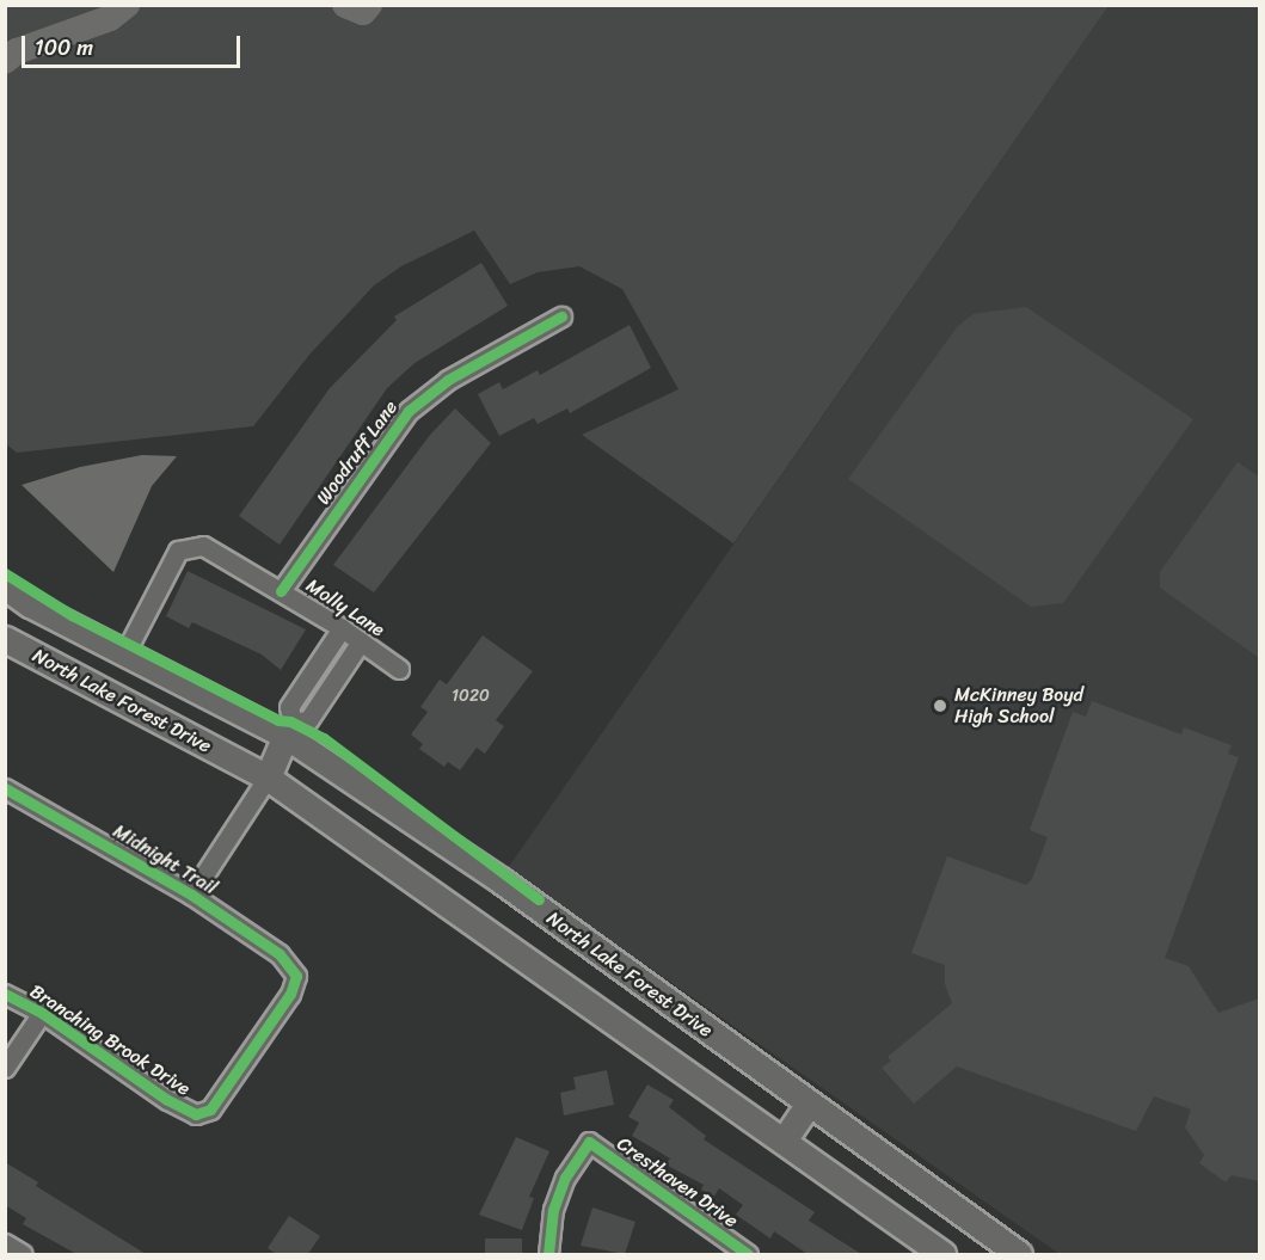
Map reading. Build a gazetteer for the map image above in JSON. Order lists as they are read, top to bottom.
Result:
{
  "streets": {
    "main road": ["North Lake Forest Drive"],
    "street": [
      "Woodruff Lane",
      "Molly Lane",
      "Midnight Trail",
      "Branching Brook Drive",
      "Cresthaven Drive"
    ]
  },
  "crossings": [
    ["Woodruff Lane", "Molly Lane"],
    ["Molly Lane", "North Lake Forest Drive"],
    ["Midnight Trail", "Branching Brook Drive"]
  ],
  "places": ["McKinney Boyd High School"],
  "house_numbers": ["1020"],
  "scale_bar": "100 m"
}
